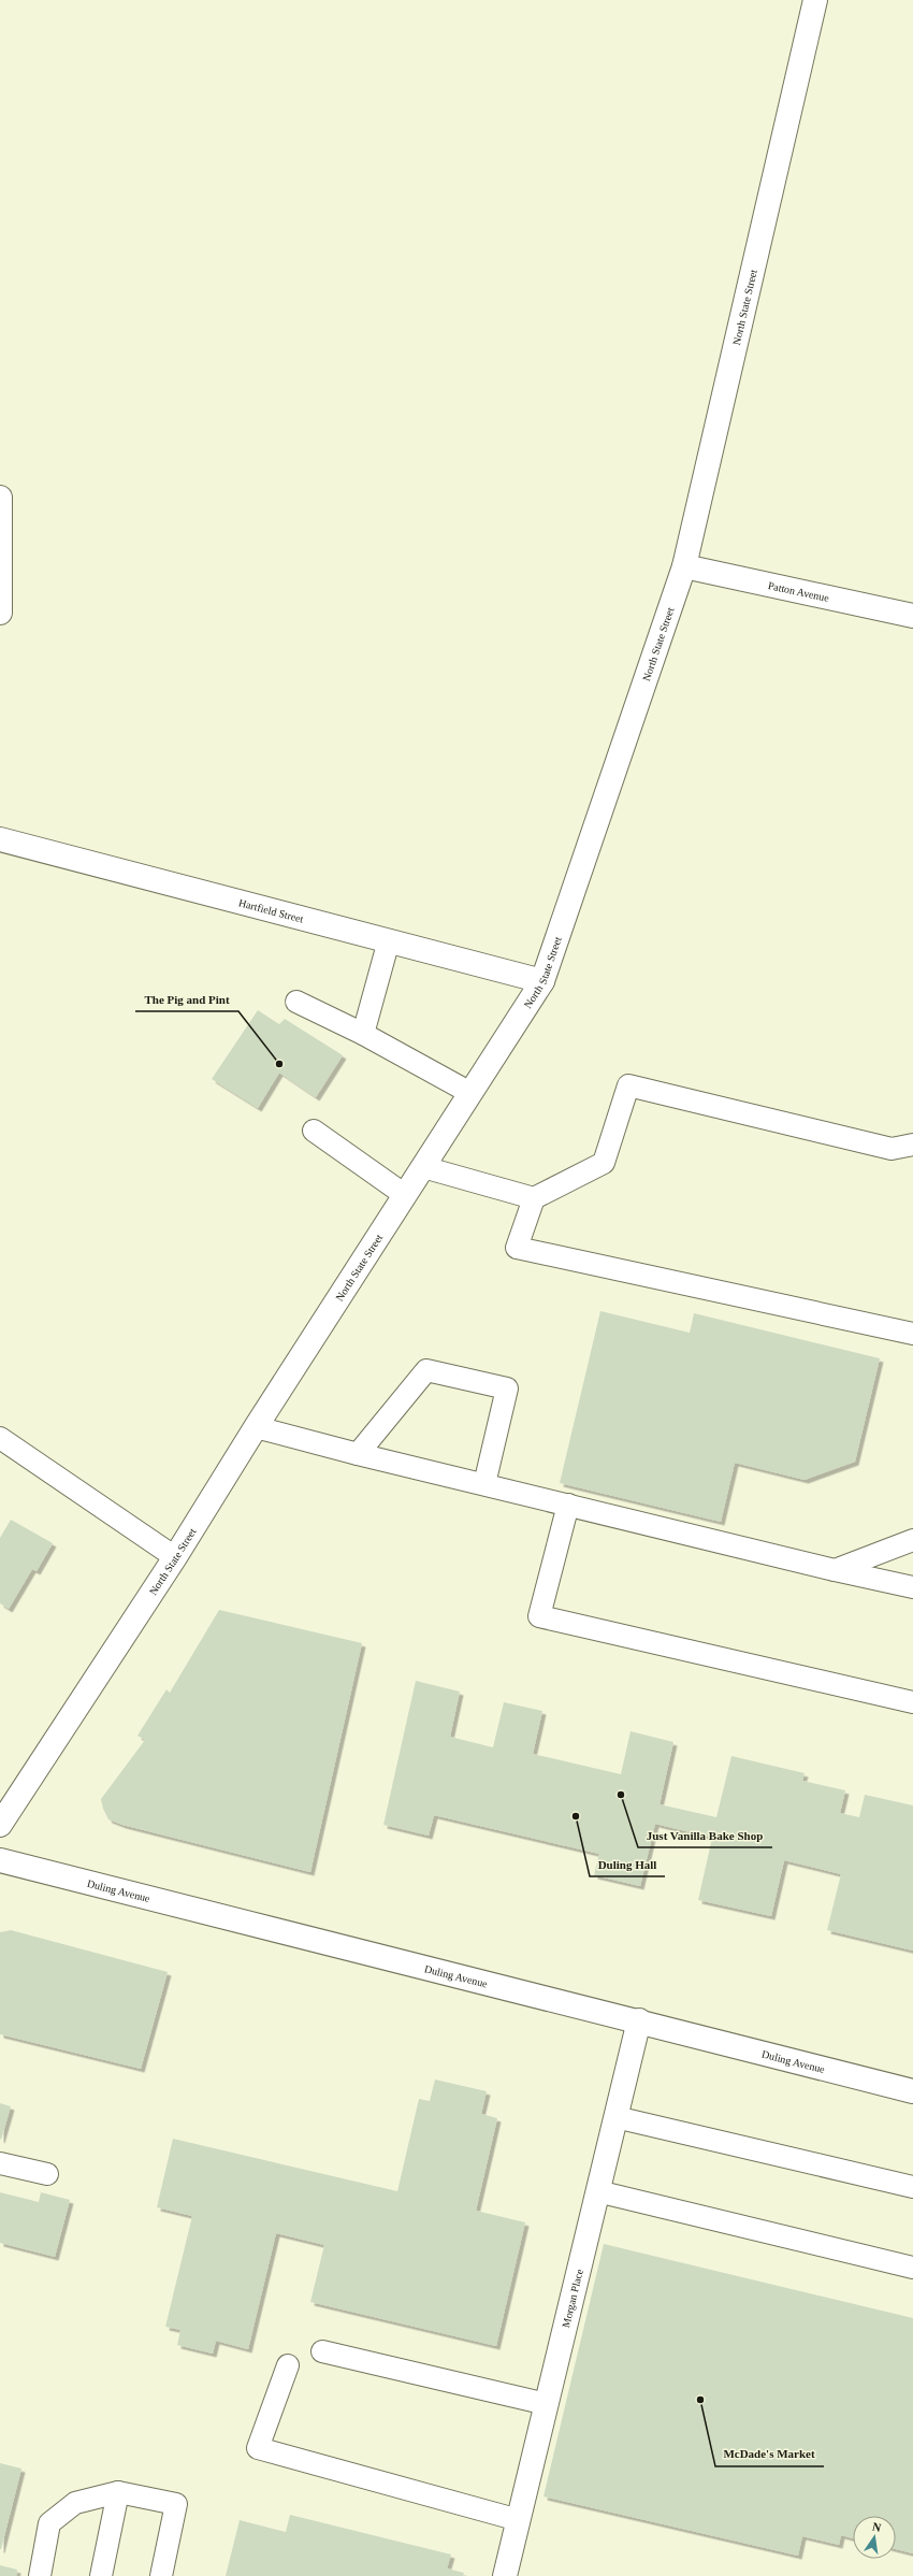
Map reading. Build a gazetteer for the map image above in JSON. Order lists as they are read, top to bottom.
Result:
{
  "streets": {
    "street": [
      "North State Street",
      "Patton Avenue",
      "Hartfield Street",
      "Duling Avenue",
      "Morgan Place"
    ]
  },
  "crossings": [
    ["North State Street", "Patton Avenue"],
    ["North State Street", "Hartfield Street"],
    ["Duling Avenue", "Morgan Place"]
  ],
  "places": [
    "The Pig and Pint",
    "Just Vanilla Bake Shop",
    "Duling Hall",
    "McDade's Market"
  ],
  "north": "top"
}
